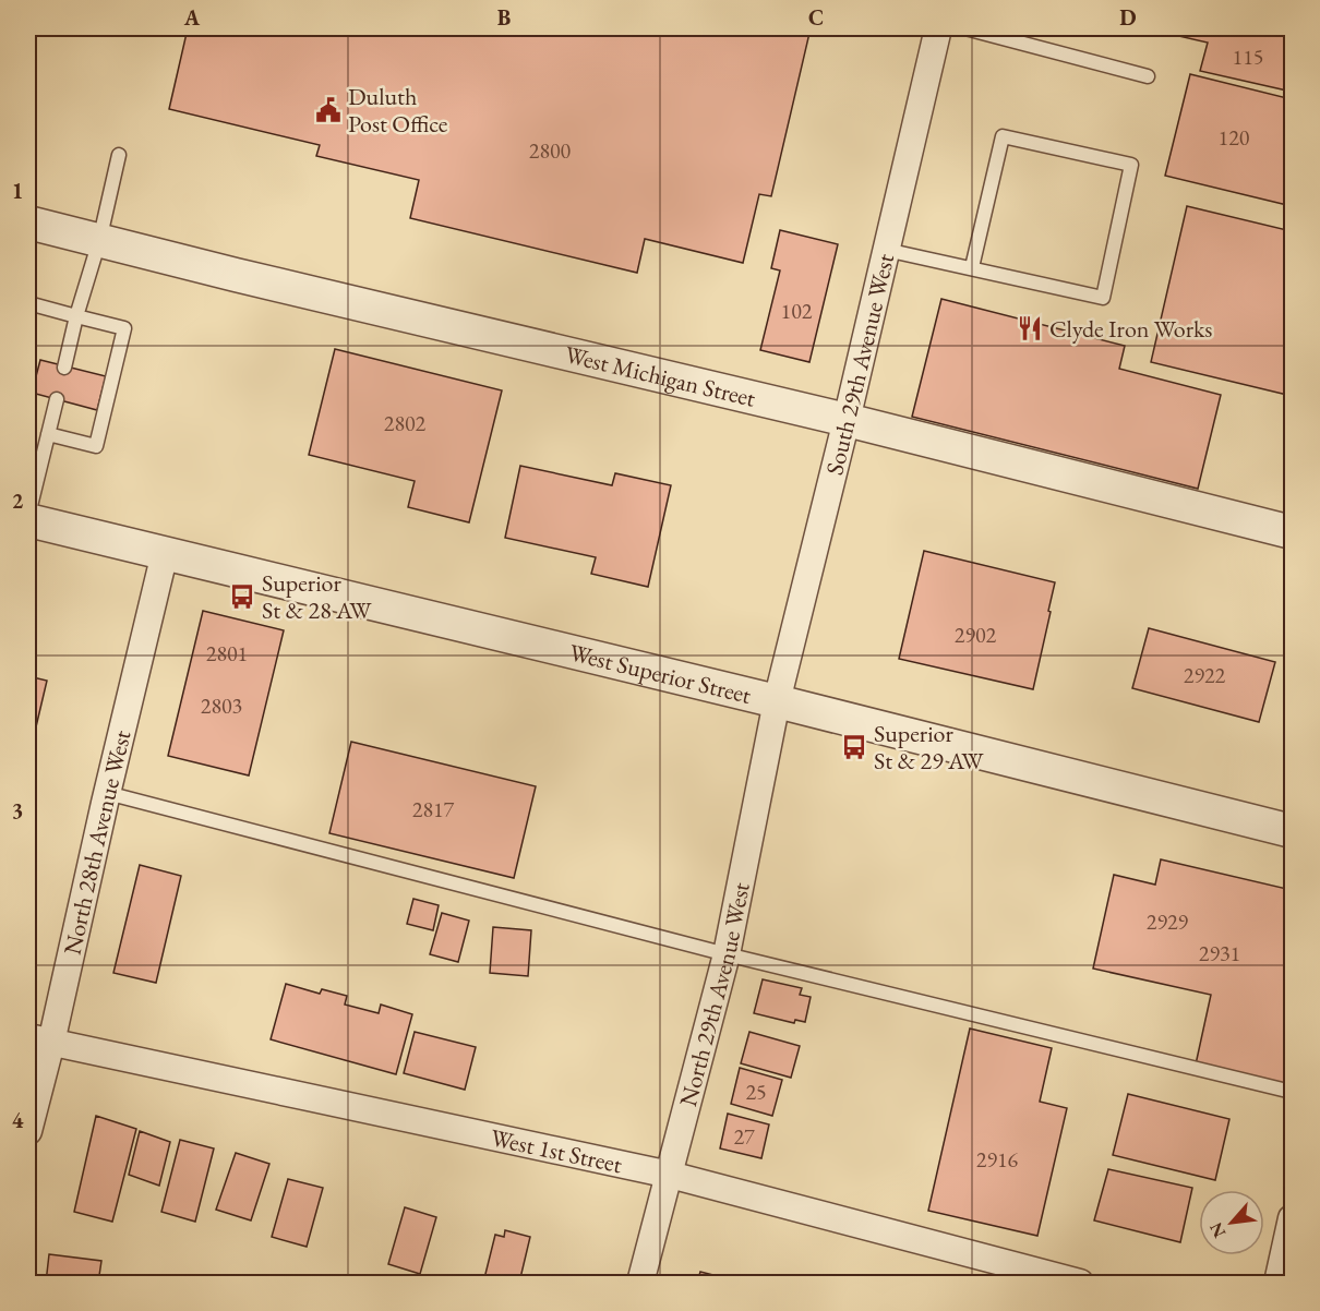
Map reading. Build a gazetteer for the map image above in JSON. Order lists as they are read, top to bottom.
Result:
{
  "streets": {
    "street": [
      "South 29th Avenue West",
      "West Michigan Street",
      "West Superior Street",
      "North 28th Avenue West",
      "North 29th Avenue West",
      "West 1st Street"
    ]
  },
  "crossings": [
    ["South 29th Avenue West", "West Michigan Street"],
    ["South 29th Avenue West", "West Superior Street"],
    ["South 29th Avenue West", "North 29th Avenue West"],
    ["West Superior Street", "North 28th Avenue West"],
    ["West Superior Street", "North 29th Avenue West"],
    ["North 28th Avenue West", "West 1st Street"],
    ["North 29th Avenue West", "West 1st Street"]
  ],
  "places": {
    "public building": ["Duluth Post Office"],
    "restaurant": ["Clyde Iron Works"],
    "bus stop": ["Superior St & 28 AW", "Superior St & 29 AW"]
  },
  "house_numbers": [
    "115",
    "120",
    "2800",
    "102",
    "2802",
    "2902",
    "2801",
    "2922",
    "2803",
    "2817",
    "2929",
    "2931",
    "25",
    "27",
    "2916"
  ],
  "north": "bottom left",
  "grid": {
    "columns": [
      "A",
      "B",
      "C",
      "D"
    ],
    "rows": [
      "1",
      "2",
      "3",
      "4"
    ]
  }
}
